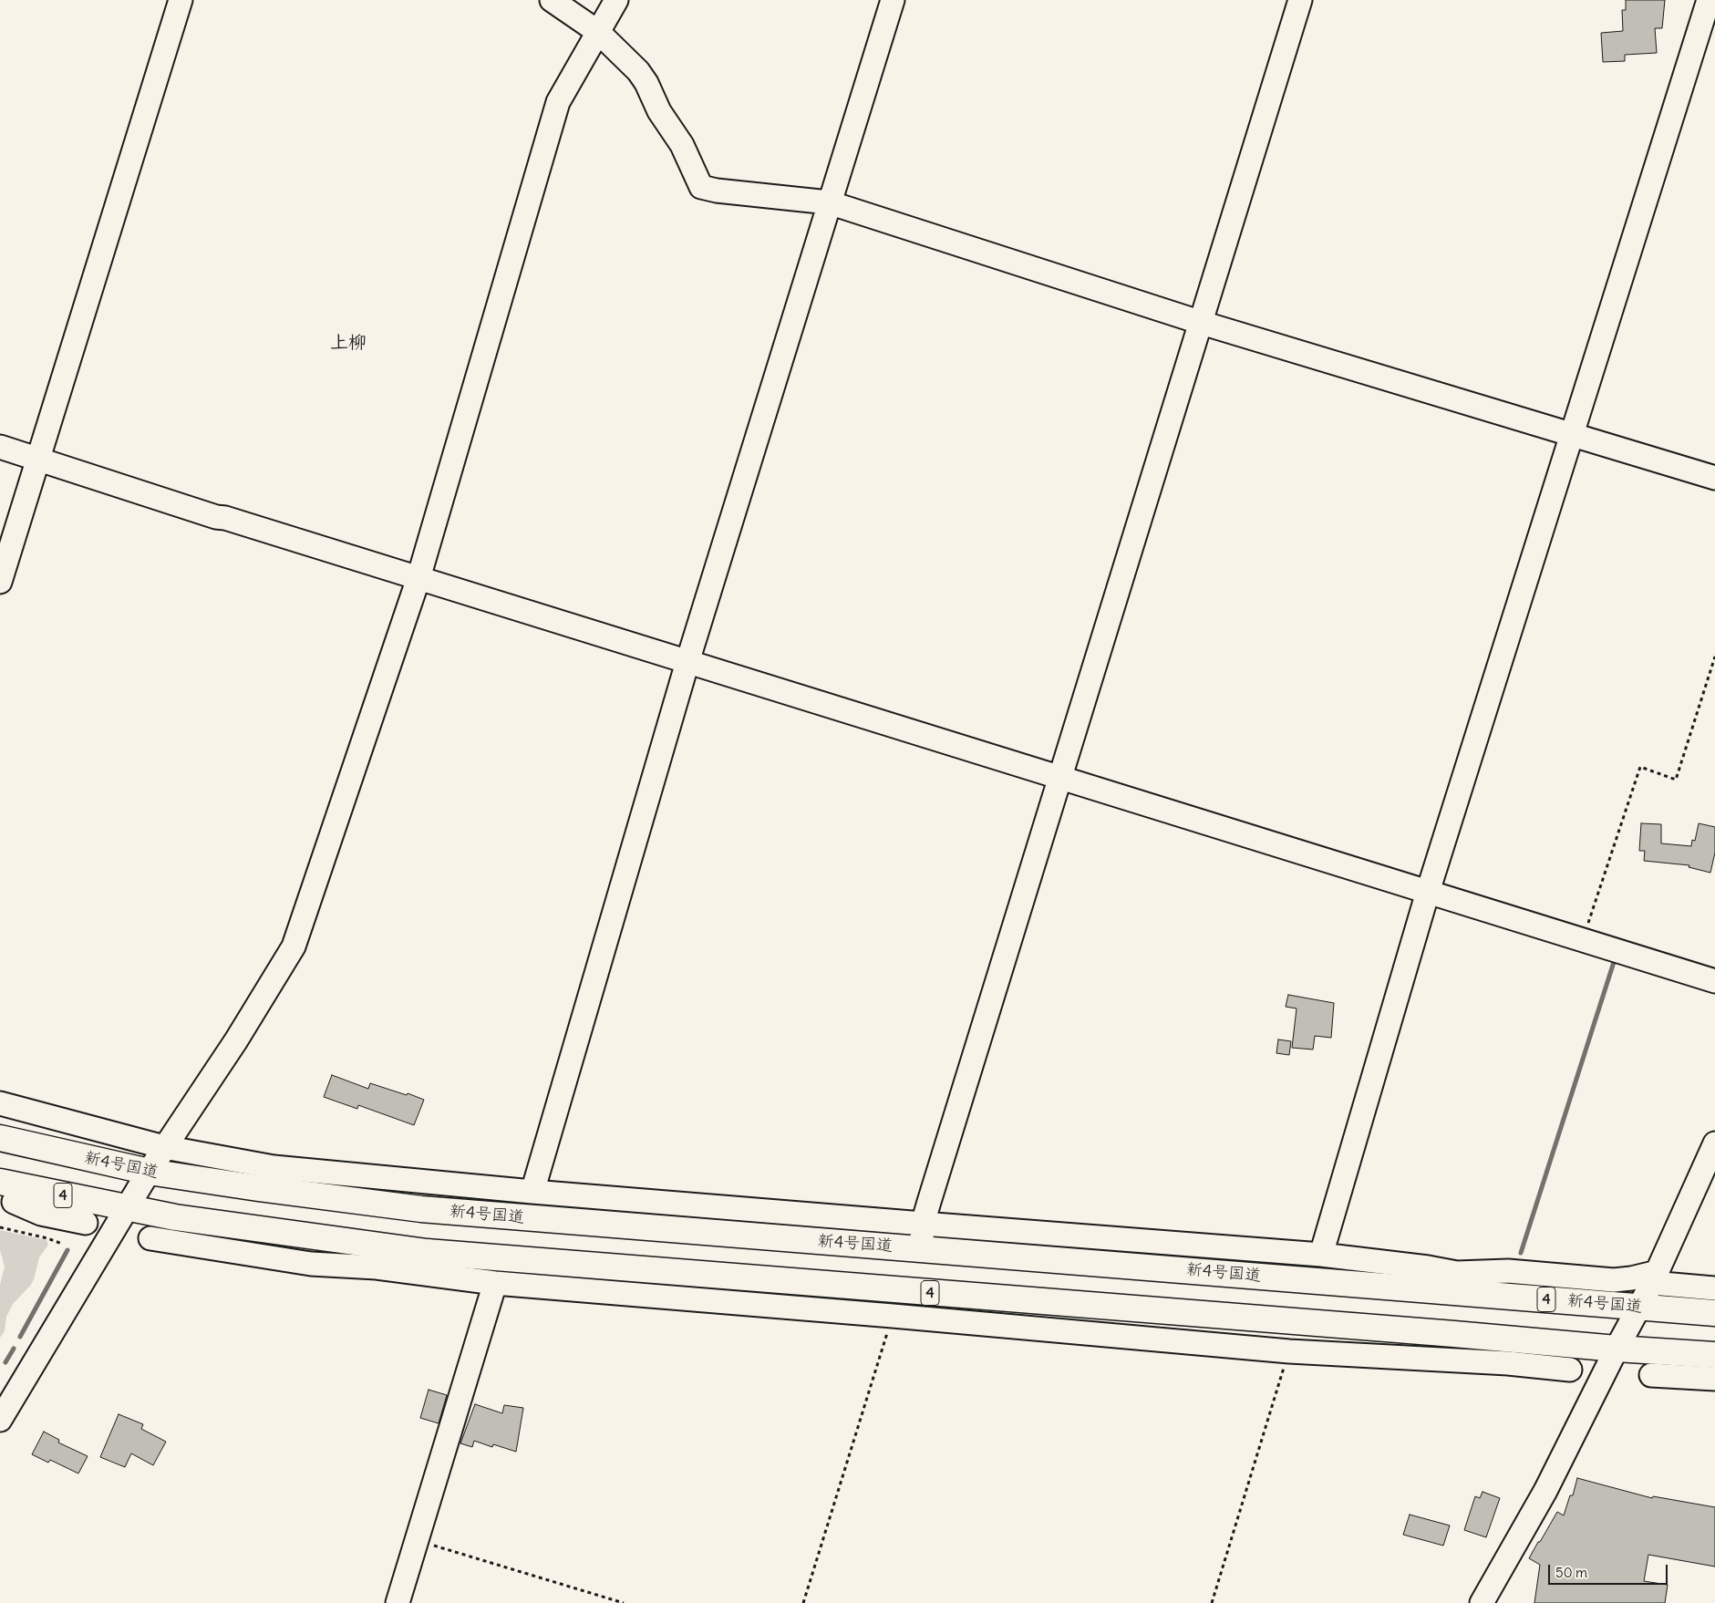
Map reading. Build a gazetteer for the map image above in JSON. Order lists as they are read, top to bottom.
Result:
{
  "streets": {
    "highway": ["新4号国道", "4"]
  },
  "districts": ["上柳"],
  "scale_bar": "50 m"
}
